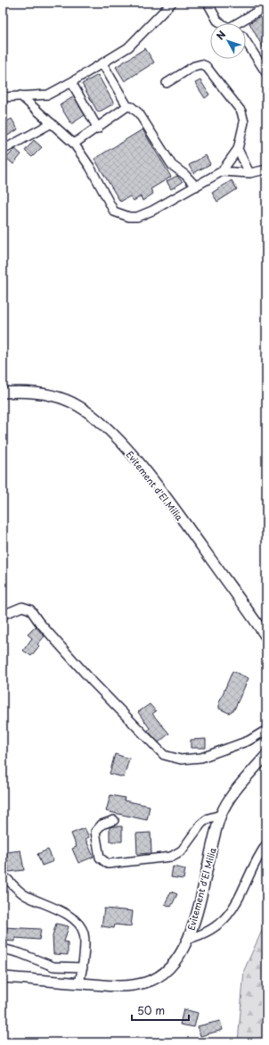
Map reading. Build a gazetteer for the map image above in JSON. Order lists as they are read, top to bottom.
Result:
{
  "streets": {
    "main road": ["Evitement d'El Milia"]
  },
  "scale_bar": "50 m",
  "north": "top left"
}
